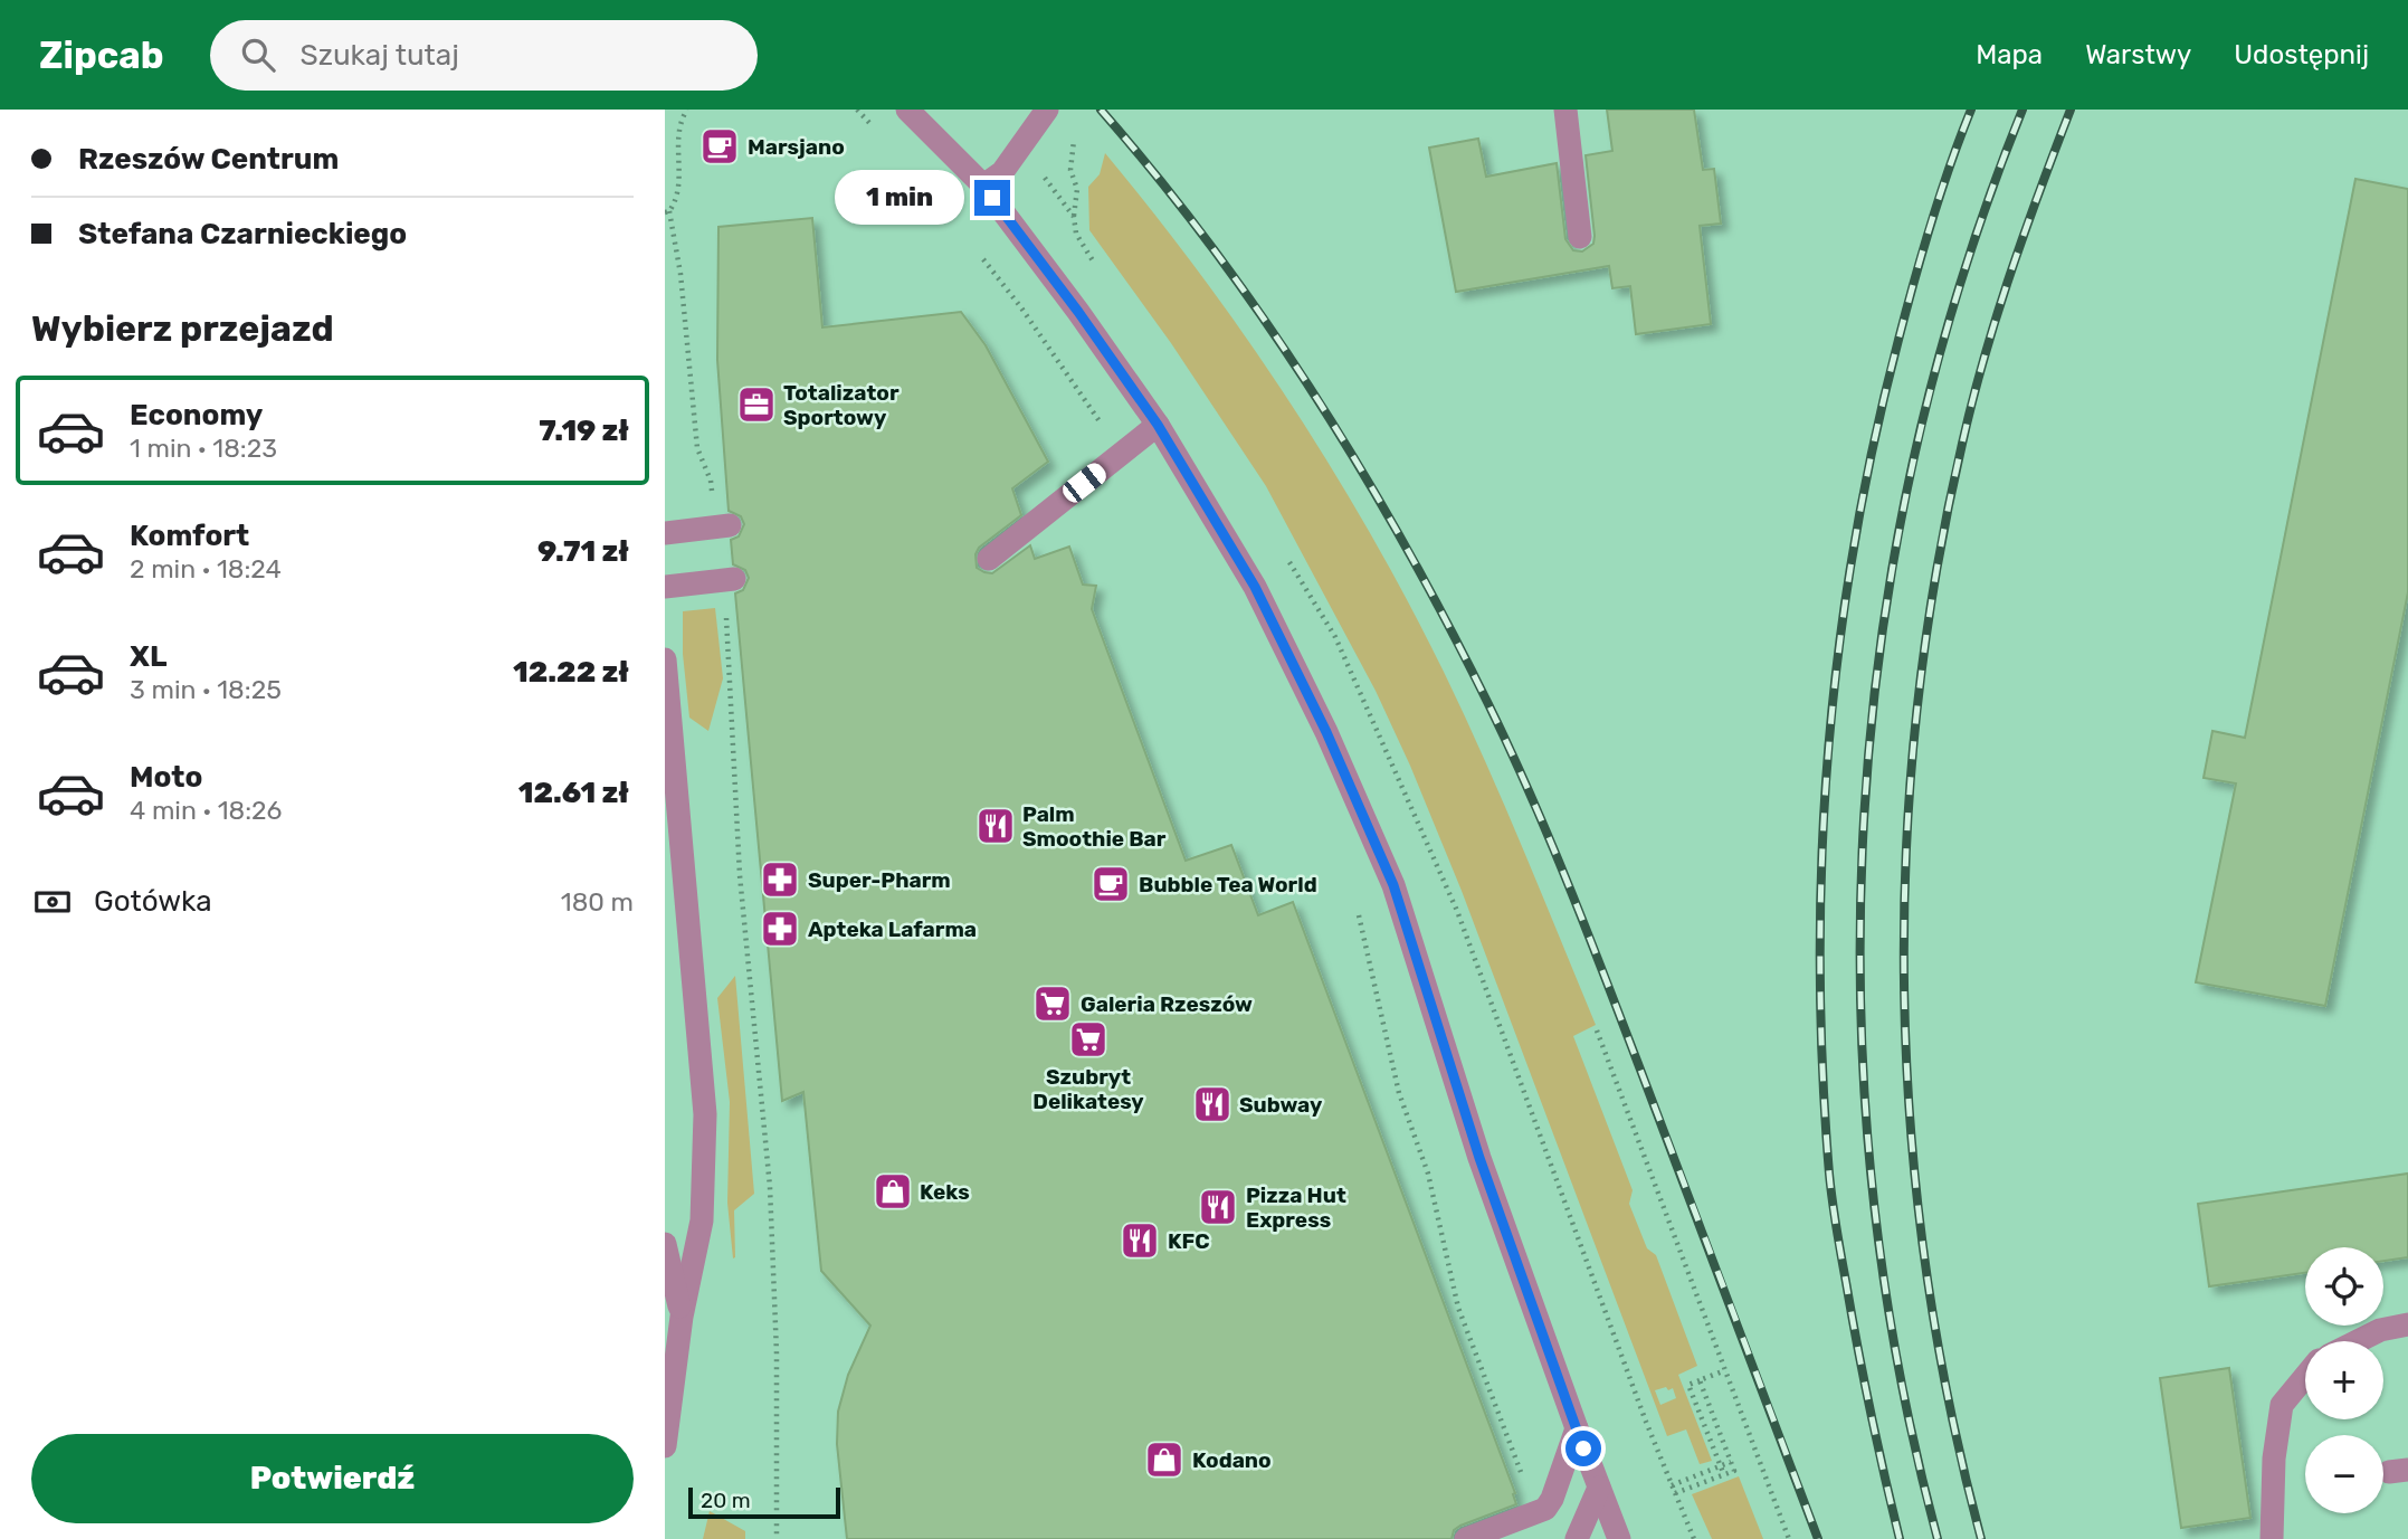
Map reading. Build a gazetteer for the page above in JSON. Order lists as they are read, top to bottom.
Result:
{
  "places": {
    "cafe": ["Marsjano", "Bubble Tea World"],
    "office": ["Totalizator Sportowy"],
    "restaurant": [
      "Palm Smoothie Bar",
      "Subway",
      "Pizza Hut Express",
      "KFC"
    ],
    "pharmacy": ["Super-Pharm", "Apteka Lafarma"],
    "supermarket": ["Galeria Rzeszów", "Szubryt Delikatesy"],
    "shop": ["Keks", "Kodano"]
  },
  "scale_bar": "20 m",
  "page": {
    "header": "Zipcab",
    "search": "Szukaj tutaj",
    "nav": ["Mapa", "Warstwy", "Udostępnij"],
    "banner": ["Rzeszów Centrum", "Stefana Czarnieckiego"],
    "bubble": "1 min",
    "heading": "Wybierz przejazd",
    "list": [
      {
        "name": "Economy",
        "note": "1 min · 18:23",
        "value": "7.19 zł"
      },
      {
        "name": "Komfort",
        "note": "2 min · 18:24",
        "value": "9.71 zł"
      },
      {
        "name": "XL",
        "note": "3 min · 18:25",
        "value": "12.22 zł"
      },
      {
        "name": "Moto",
        "note": "4 min · 18:26",
        "value": "12.61 zł"
      }
    ],
    "pay": ["Gotówka", "180 m"],
    "map_buttons": ["+", "−"],
    "buttons": "Potwierdź",
    "scale": "20 m"
  }
}
